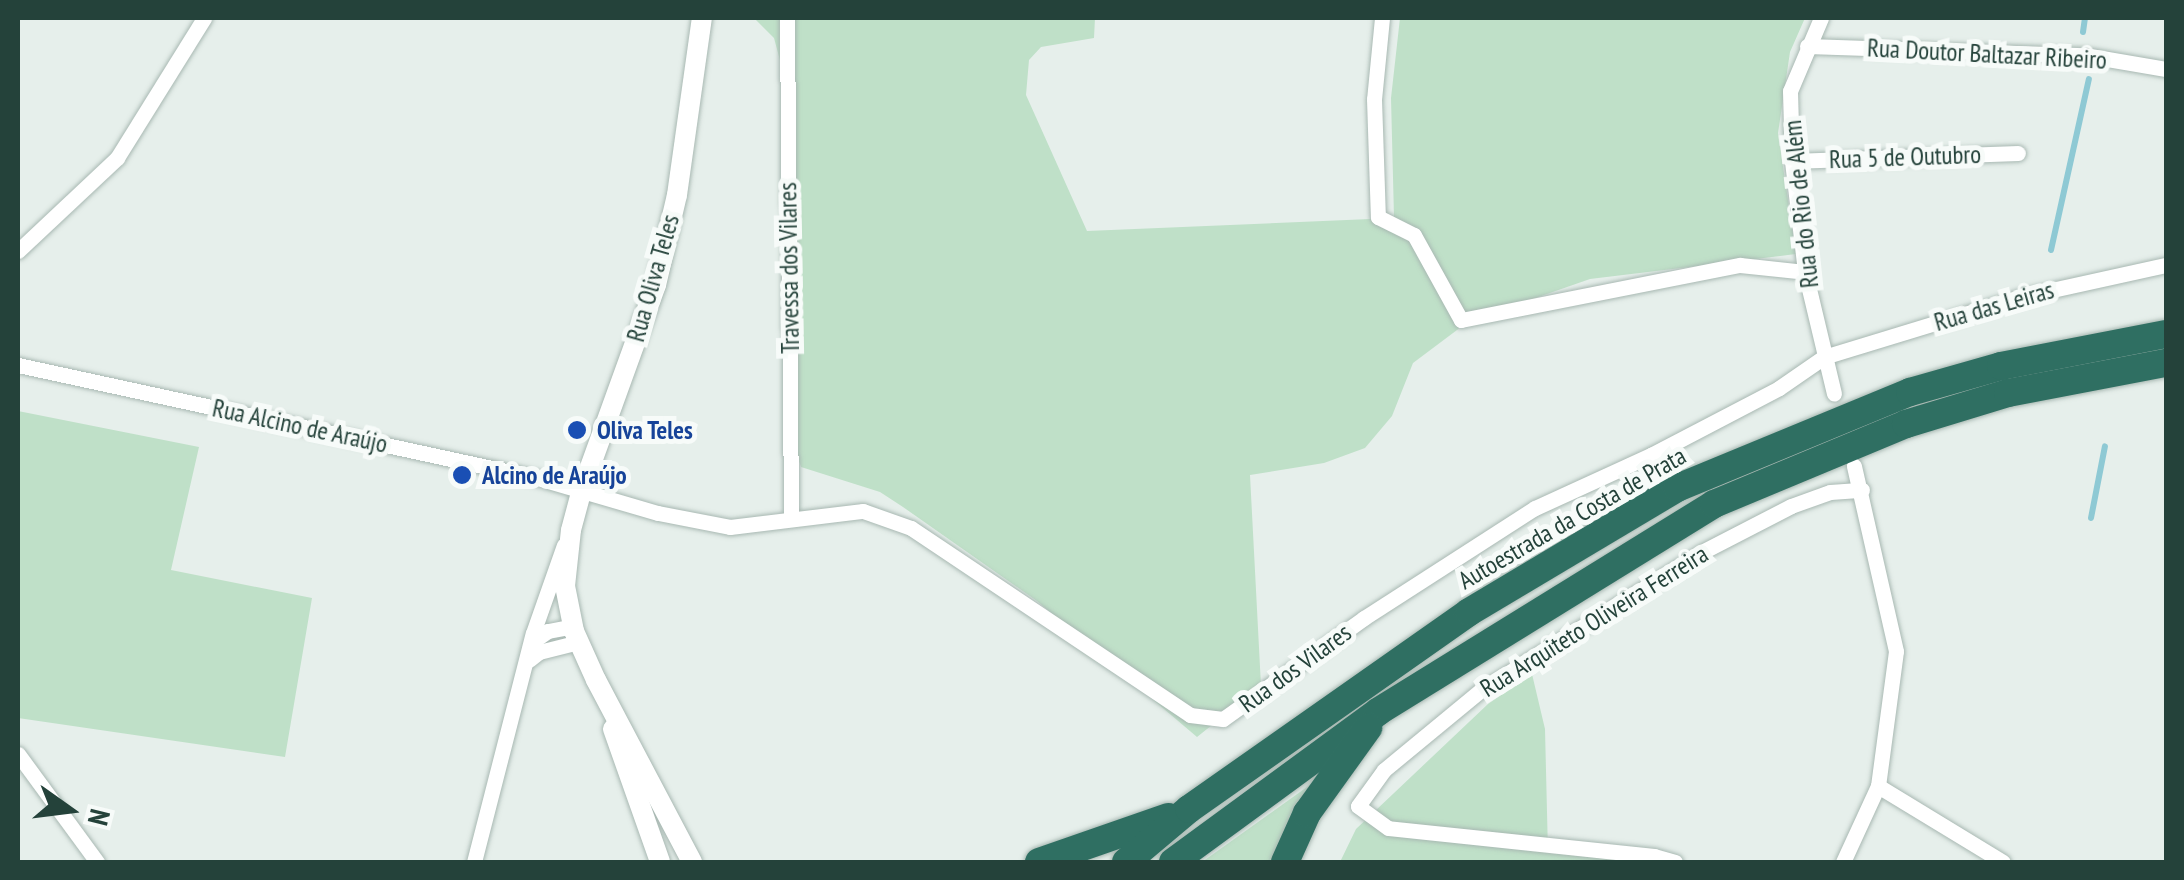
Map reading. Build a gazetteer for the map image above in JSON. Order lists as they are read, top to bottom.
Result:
{
  "streets": {
    "highway": ["Autoestrada da Costa de Prata"],
    "main road": ["Rua Oliva Teles"],
    "street": [
      "Rua Doutor Baltazar Ribeiro",
      "Rua 5 de Outubro",
      "Rua do Rio de Além",
      "Travessa dos Vilares",
      "Rua das Leiras",
      "Rua Alcino de Araújo",
      "Rua Arquiteto Oliveira Ferreira",
      "Rua dos Vilares"
    ]
  },
  "crossings": [
    ["Rua Doutor Baltazar Ribeiro", "Rua do Rio de Além"],
    ["Rua 5 de Outubro", "Rua do Rio de Além"],
    ["Rua do Rio de Além", "Rua das Leiras"],
    ["Rua do Rio de Além", "Rua dos Vilares"],
    ["Travessa dos Vilares", "Rua dos Vilares"],
    ["Rua Oliva Teles", "Rua Alcino de Araújo"],
    ["Rua Oliva Teles", "Rua dos Vilares"],
    ["Rua das Leiras", "Rua dos Vilares"],
    ["Rua Alcino de Araújo", "Rua dos Vilares"]
  ],
  "places": ["Oliva Teles", "Alcino de Araújo"],
  "north": "right"
}
